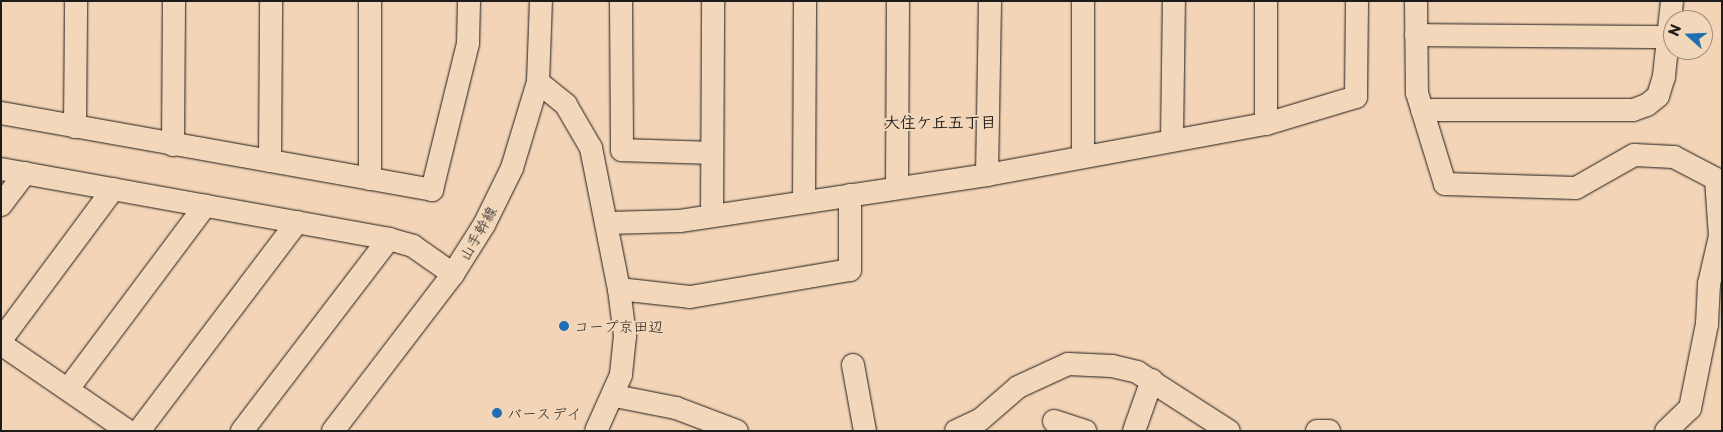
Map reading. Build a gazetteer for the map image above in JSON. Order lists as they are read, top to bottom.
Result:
{
  "streets": {
    "street": ["山手幹線"]
  },
  "districts": ["大住ケ丘五丁目"],
  "places": ["コープ京田辺", "バースデイ"],
  "north": "left"
}
